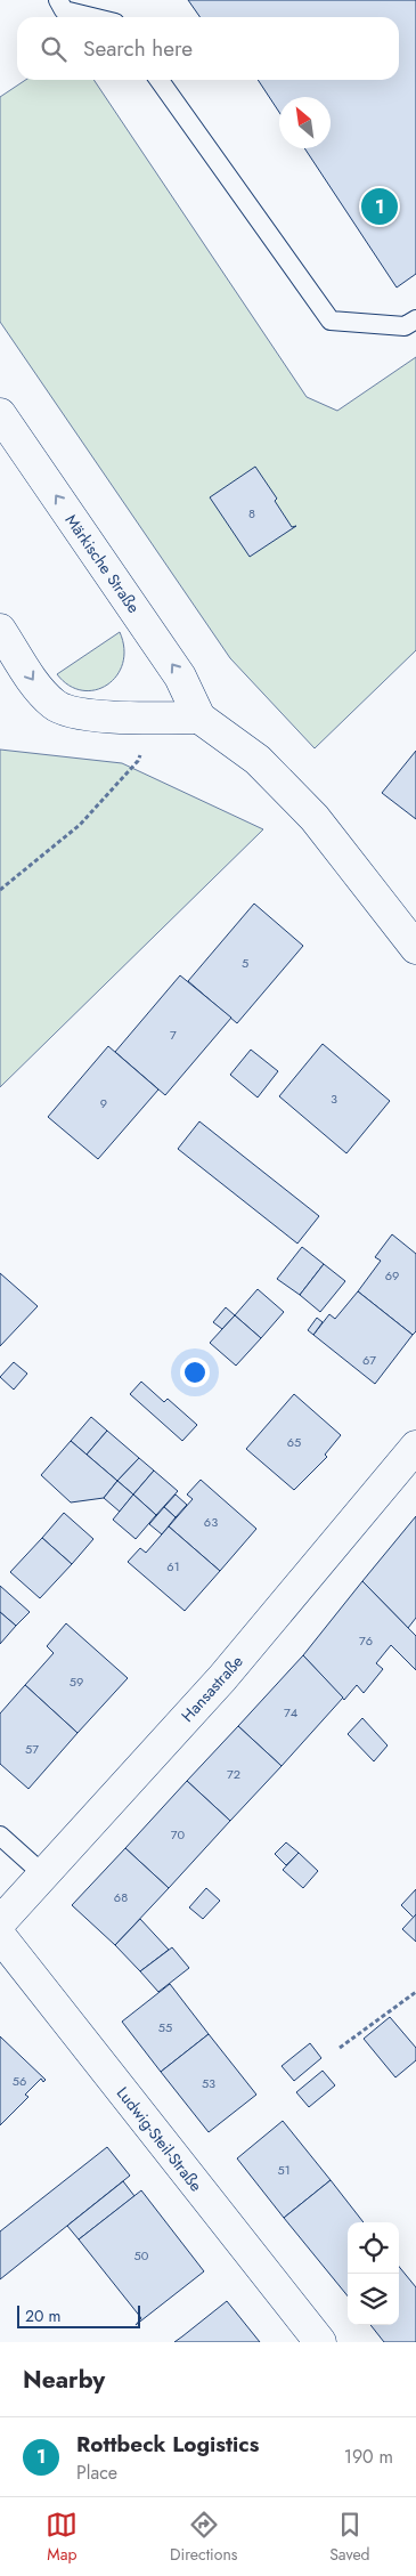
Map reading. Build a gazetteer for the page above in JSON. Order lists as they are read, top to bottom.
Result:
{
  "streets": {
    "street": ["Märkische Straße", "Hansastraße", "Ludwig-Steil-Straße"]
  },
  "one_way": ["Märkische Straße"],
  "house_numbers": [
    "8",
    "5",
    "7",
    "3",
    "9",
    "69",
    "67",
    "65",
    "63",
    "61",
    "76",
    "59",
    "74",
    "57",
    "72",
    "70",
    "68",
    "55",
    "56",
    "53",
    "51",
    "50"
  ],
  "scale_bar": "20 m",
  "north": "top left",
  "page": {
    "search": "Search here",
    "pins": "1",
    "scale": "20 m",
    "heading": "Nearby",
    "list": [
      {
        "mark": "1",
        "name": "Rottbeck Logistics",
        "note": "Place",
        "value": "190 m"
      }
    ],
    "nav": ["Map", "Directions", "Saved"]
  }
}
